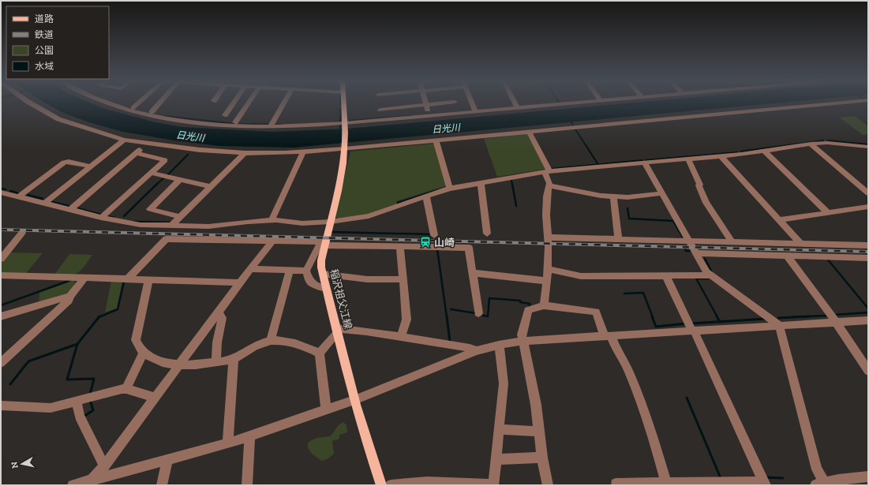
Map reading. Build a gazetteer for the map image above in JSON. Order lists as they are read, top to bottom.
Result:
{
  "streets": {
    "main road": ["稲沢祖父江線"]
  },
  "water": ["日光川"],
  "places": {
    "station": ["山崎"]
  },
  "legend": [
    "道路",
    "鉄道",
    "公園",
    "水域"
  ],
  "north": "left"
}
